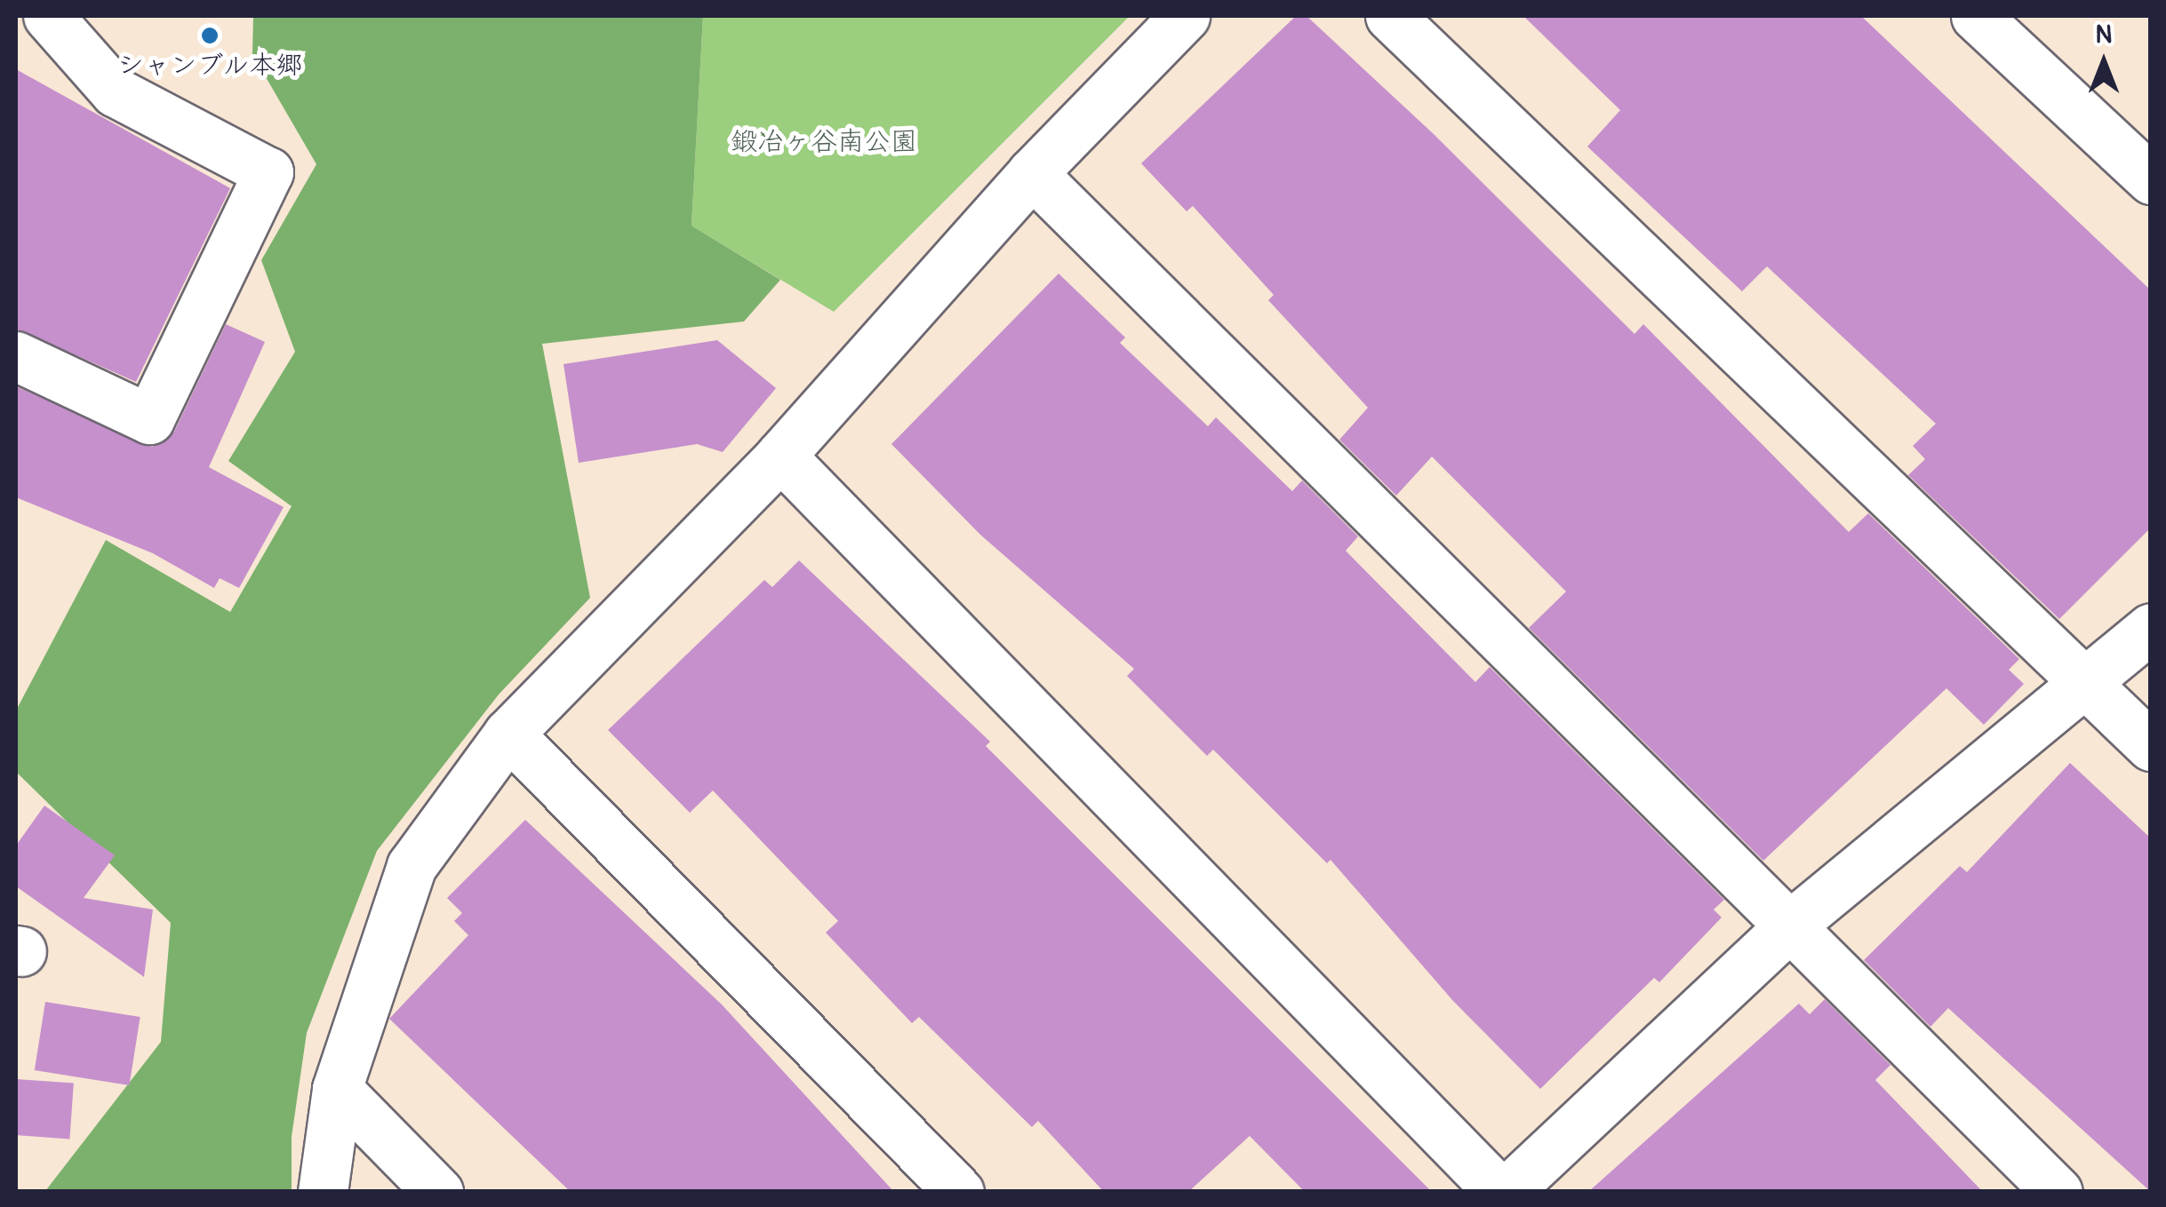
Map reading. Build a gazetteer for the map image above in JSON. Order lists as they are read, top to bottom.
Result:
{
  "parks": ["鍛冶ヶ谷南公園"],
  "places": ["シャンブル本郷"],
  "north": "top"
}
